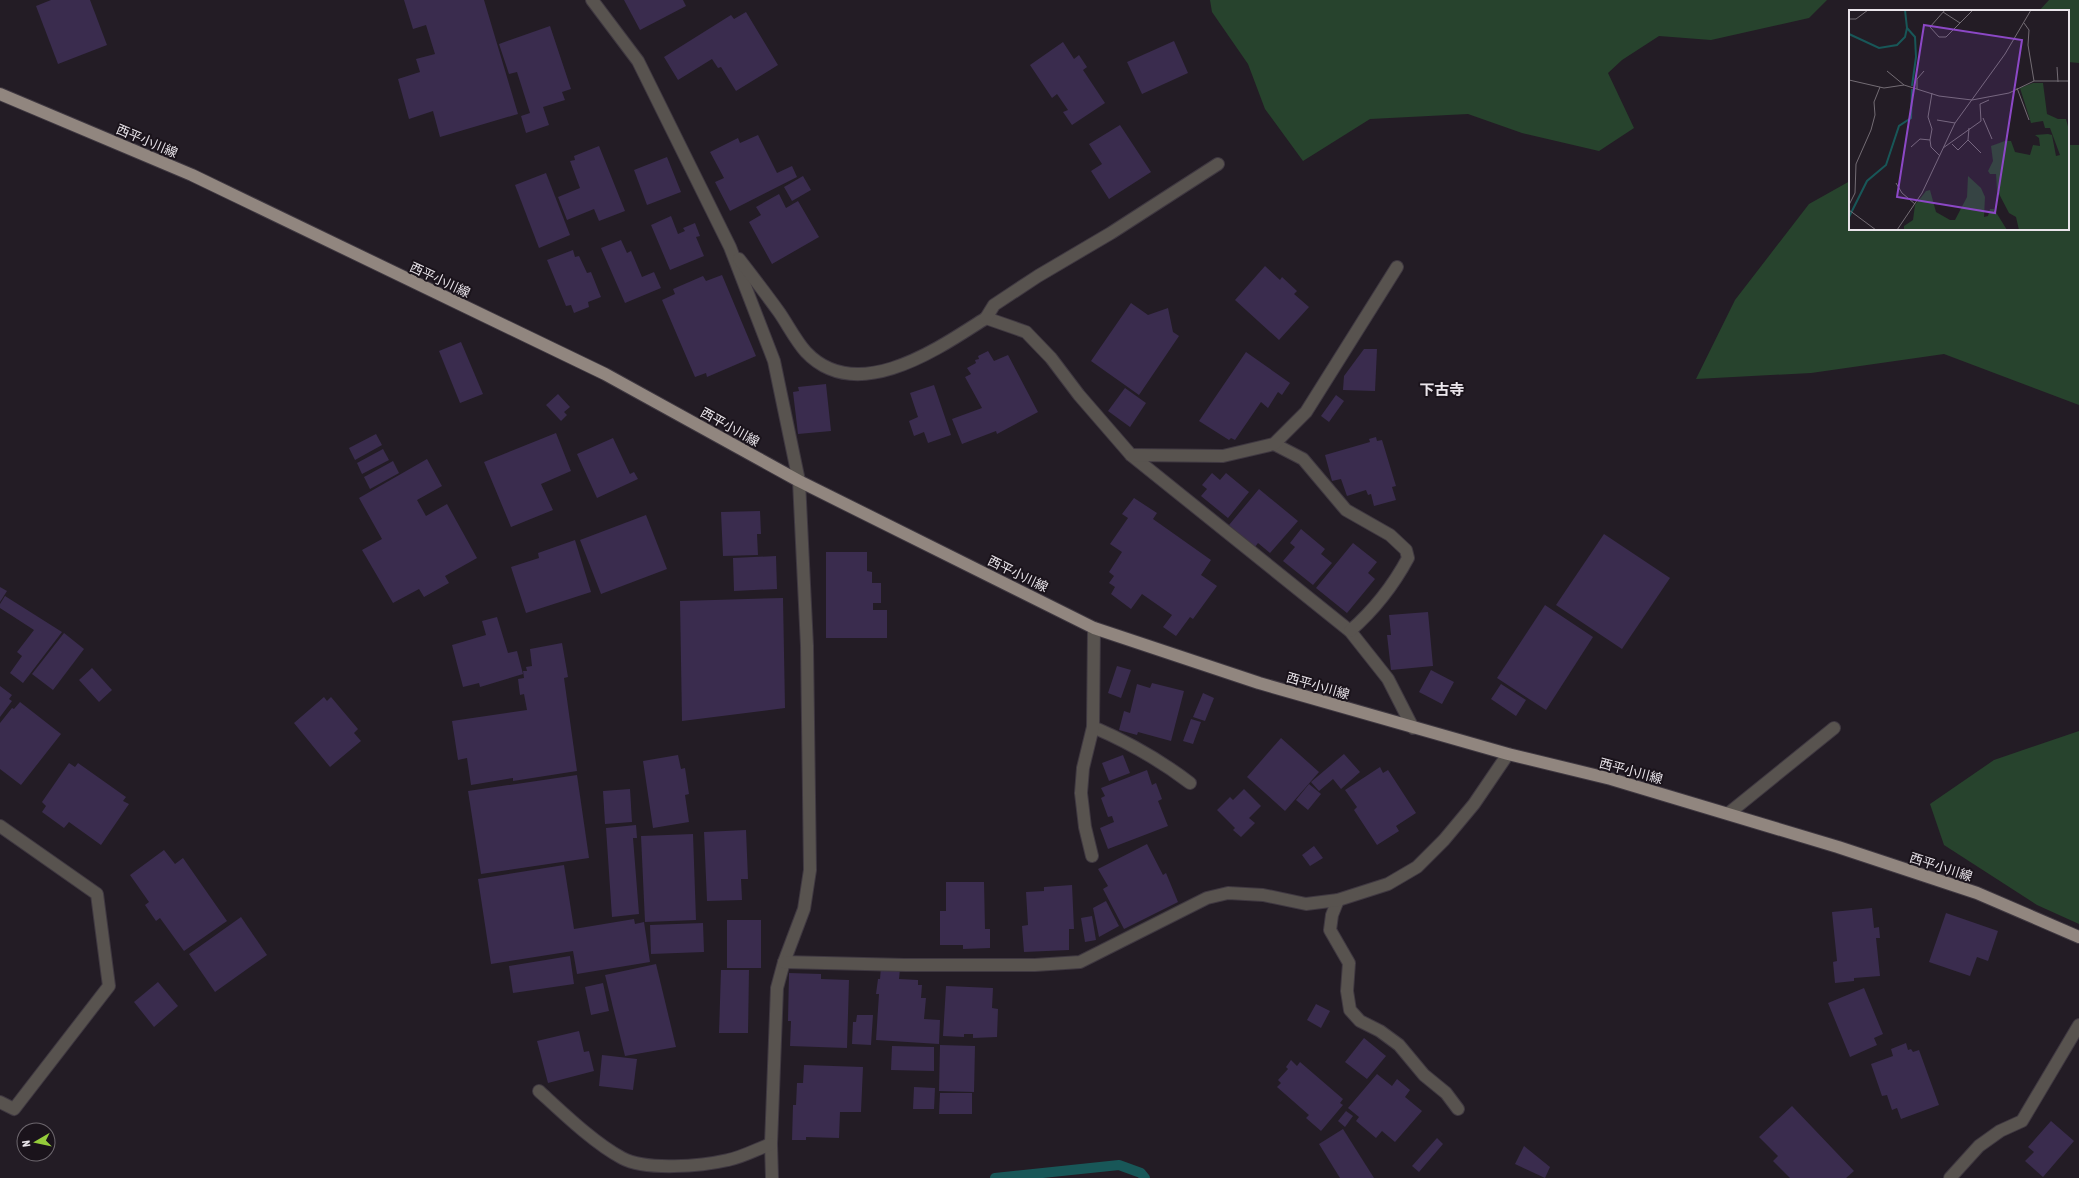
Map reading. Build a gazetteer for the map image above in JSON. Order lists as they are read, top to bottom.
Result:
{
  "streets": {
    "main road": ["西平小川線"]
  },
  "districts": ["下古寺"],
  "north": "left"
}
